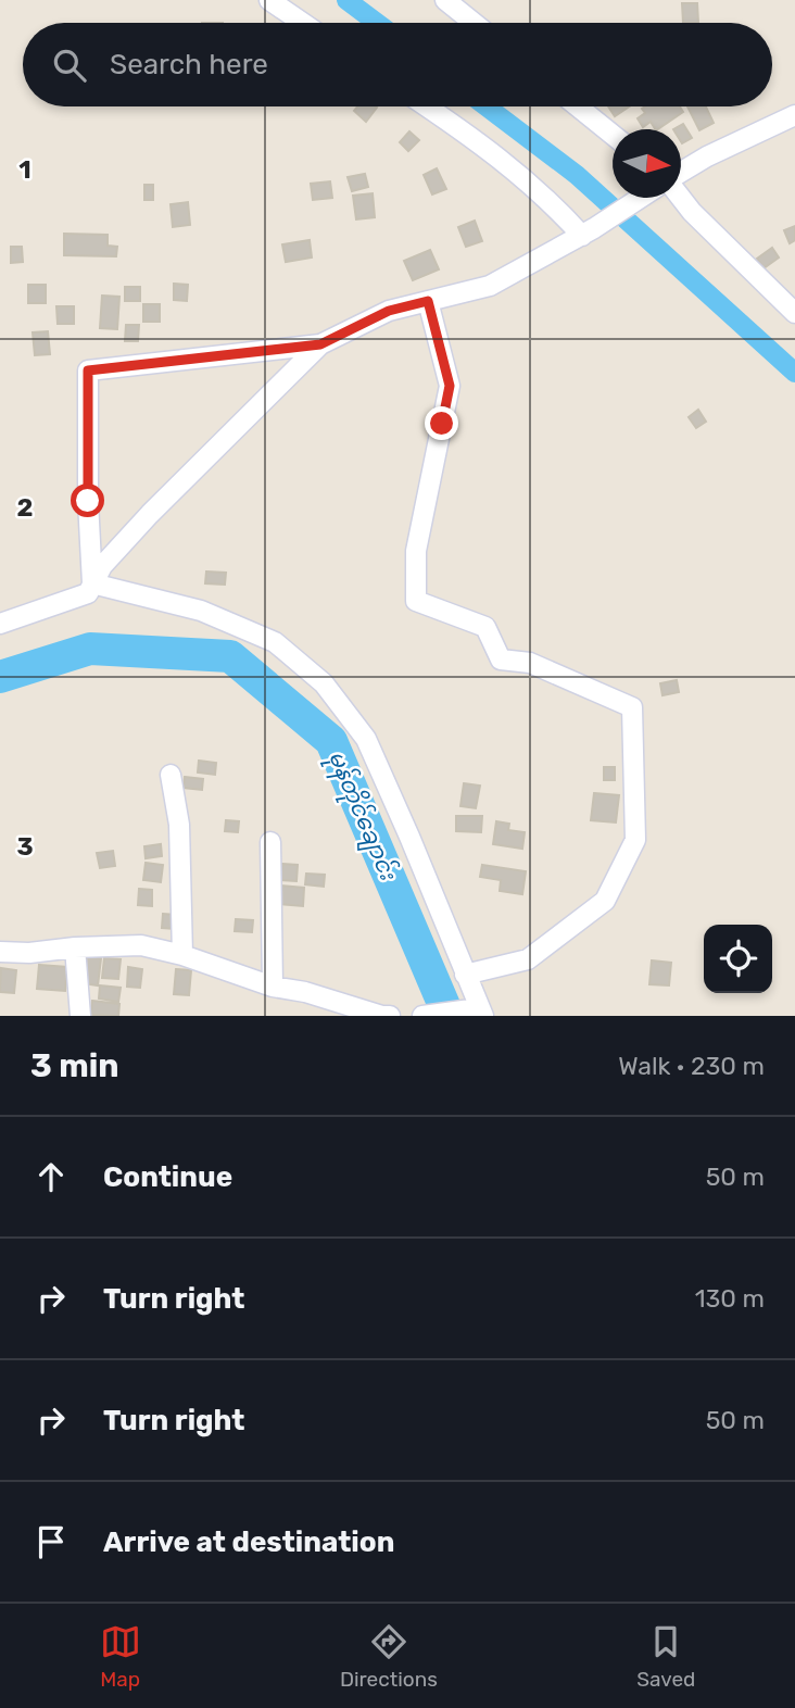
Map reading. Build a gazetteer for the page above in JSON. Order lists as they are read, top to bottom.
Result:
{
  "water": ["မုန်တိုင်ချောင်း"],
  "north": "right",
  "page": {
    "search": "Search here",
    "heading": ["3 min", "Walk · 230 m"],
    "list": [
      ["Continue", "50 m"],
      ["Turn right", "130 m"],
      ["Turn right", "50 m"],
      "Arrive at destination"
    ],
    "nav": ["Map", "Directions", "Saved"]
  },
  "grid": {
    "rows": ["1", "2", "3"]
  }
}
